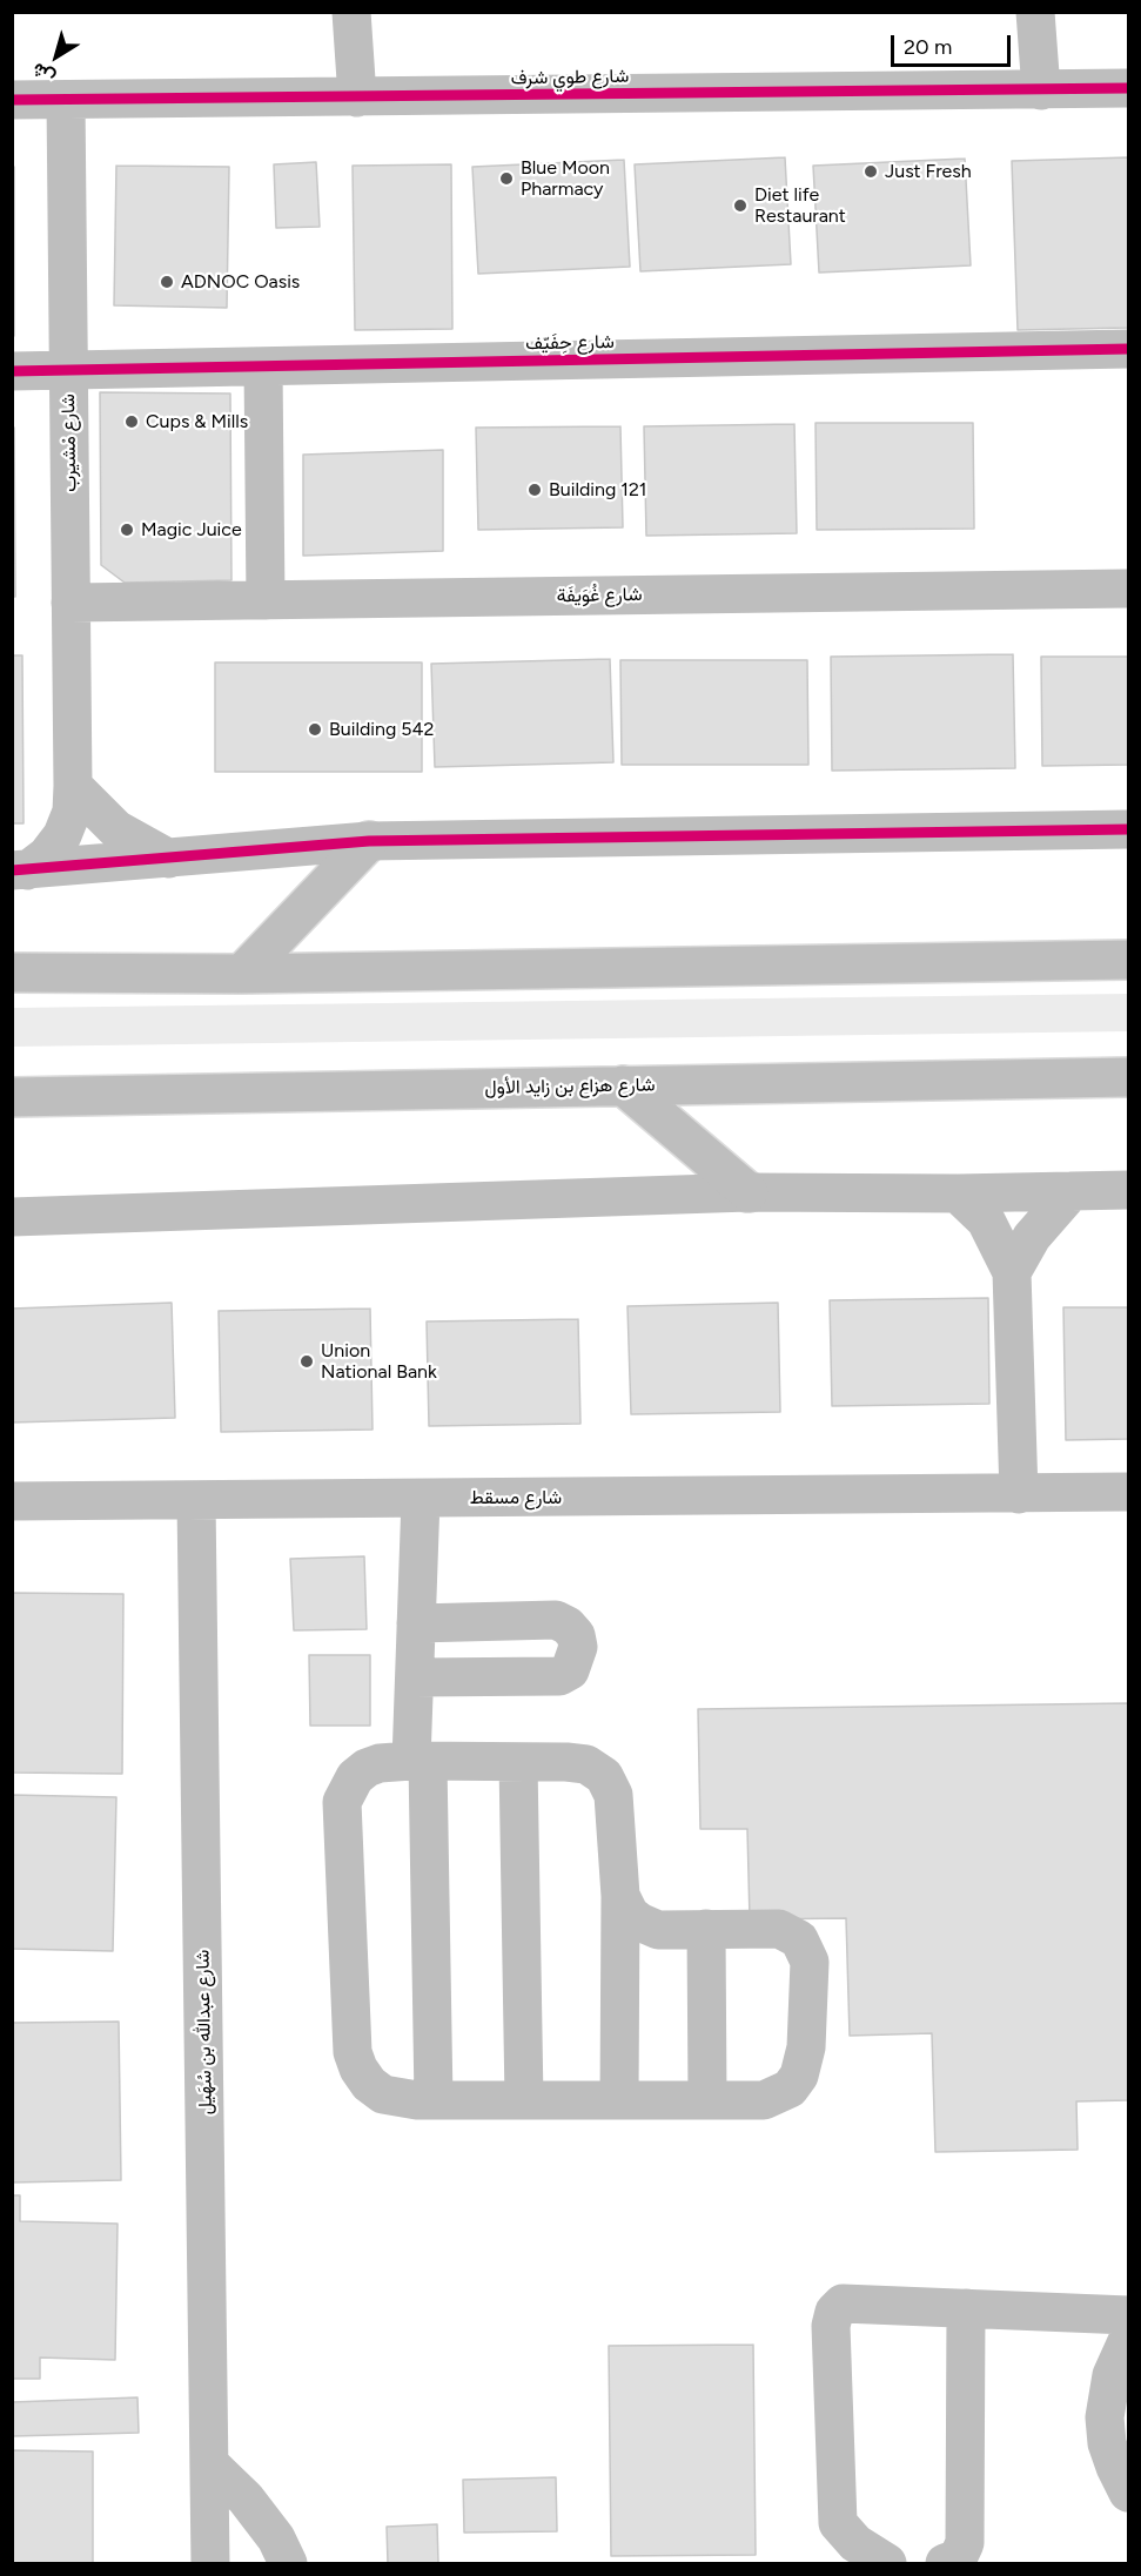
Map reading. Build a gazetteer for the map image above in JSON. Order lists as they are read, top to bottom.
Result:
{
  "streets": {
    "street": [
      "شارع طوي شرف",
      "شارع حِفَيّف",
      "شارع مْشيرب",
      "شارع غُوَيفَة",
      "شارع هزاع بن زايد الأول",
      "شارع مسقط",
      "شارع عبدالله بن سُهَيل"
    ]
  },
  "crossings": [
    ["شارع طوي شرف", "شارع مْشيرب"],
    ["شارع حِفَيّف", "شارع مْشيرب"],
    ["شارع مْشيرب", "شارع غُوَيفَة"],
    ["شارع مسقط", "شارع عبدالله بن سُهَيل"]
  ],
  "places": [
    "Just Fresh",
    "Blue Moon Pharmacy",
    "Diet life Restaurant",
    "ADNOC Oasis",
    "Cups & Mills",
    "Building 121",
    "Magic Juice",
    "Building 542",
    "Union National Bank"
  ],
  "scale_bar": "20 m",
  "north": "bottom left"
}
